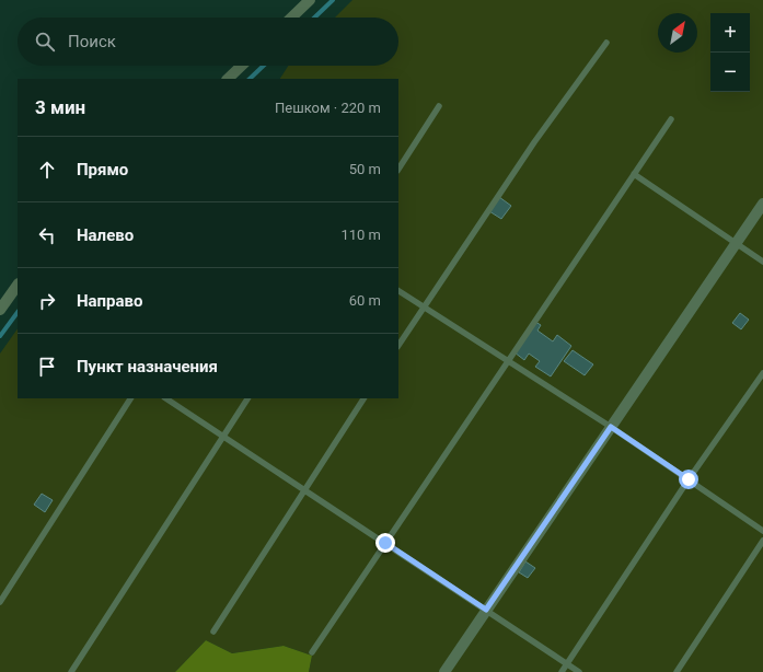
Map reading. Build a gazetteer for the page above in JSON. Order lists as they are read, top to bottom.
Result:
{
  "north": "top right",
  "page": {
    "map_buttons": ["+", "−"],
    "search": "Поиск",
    "heading": ["3 мин", "Пешком · 220 m"],
    "list": [
      ["Прямо", "50 m"],
      ["Налево", "110 m"],
      ["Направо", "60 m"],
      "Пункт назначения"
    ]
  }
}
